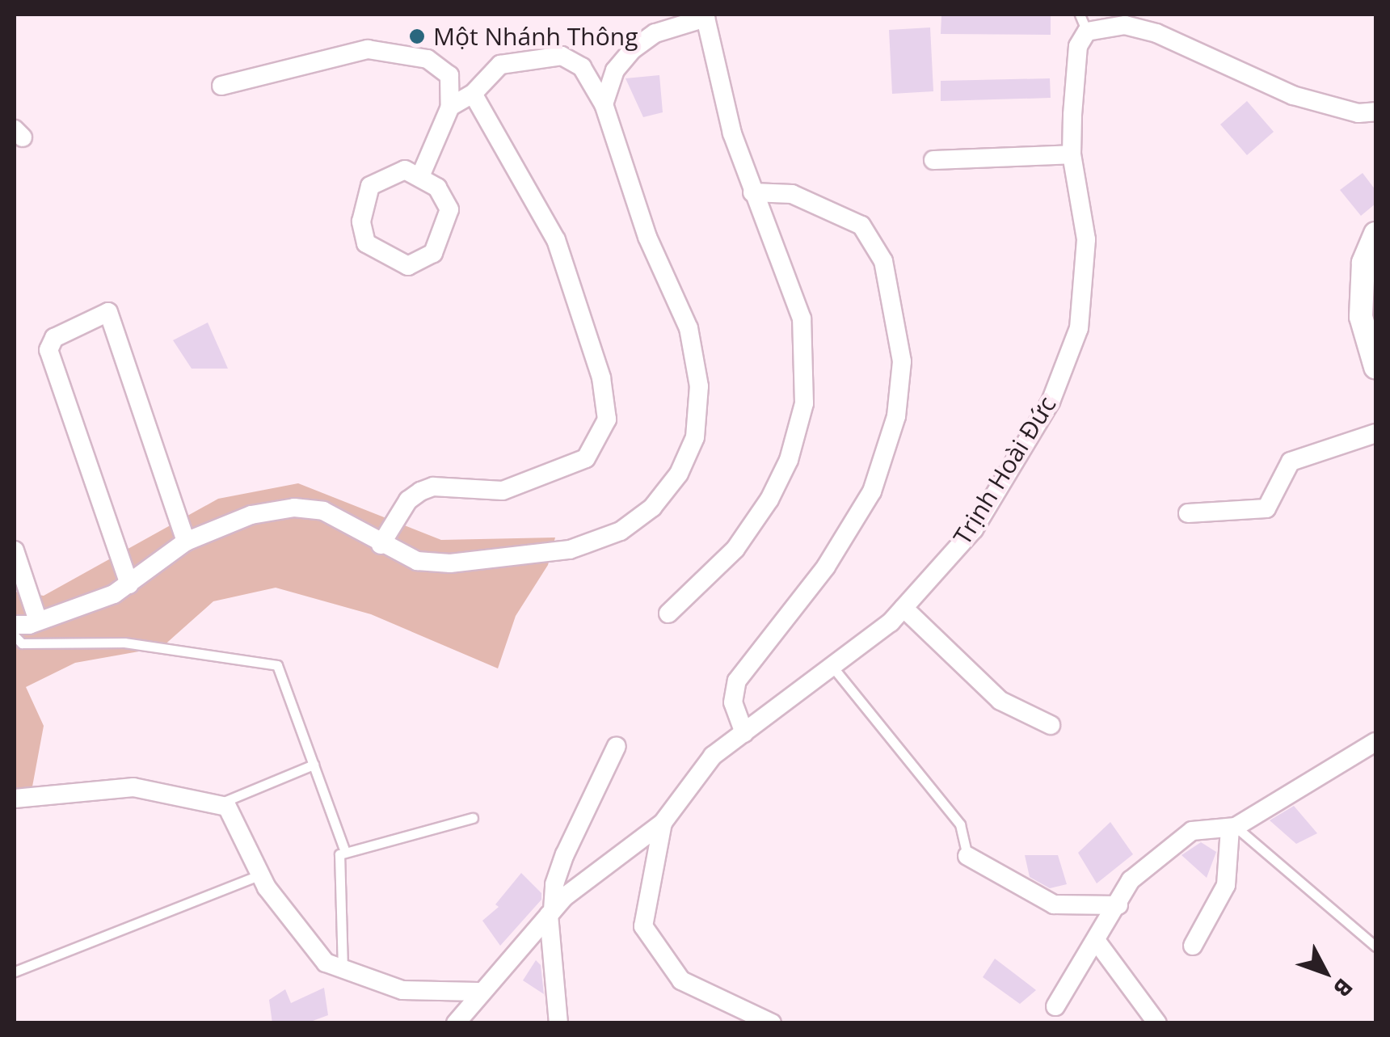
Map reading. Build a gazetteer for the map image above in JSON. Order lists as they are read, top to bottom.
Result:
{
  "streets": {
    "street": ["Trịnh Hoài Đức"]
  },
  "places": ["Một Nhánh Thông"],
  "north": "bottom right"
}
